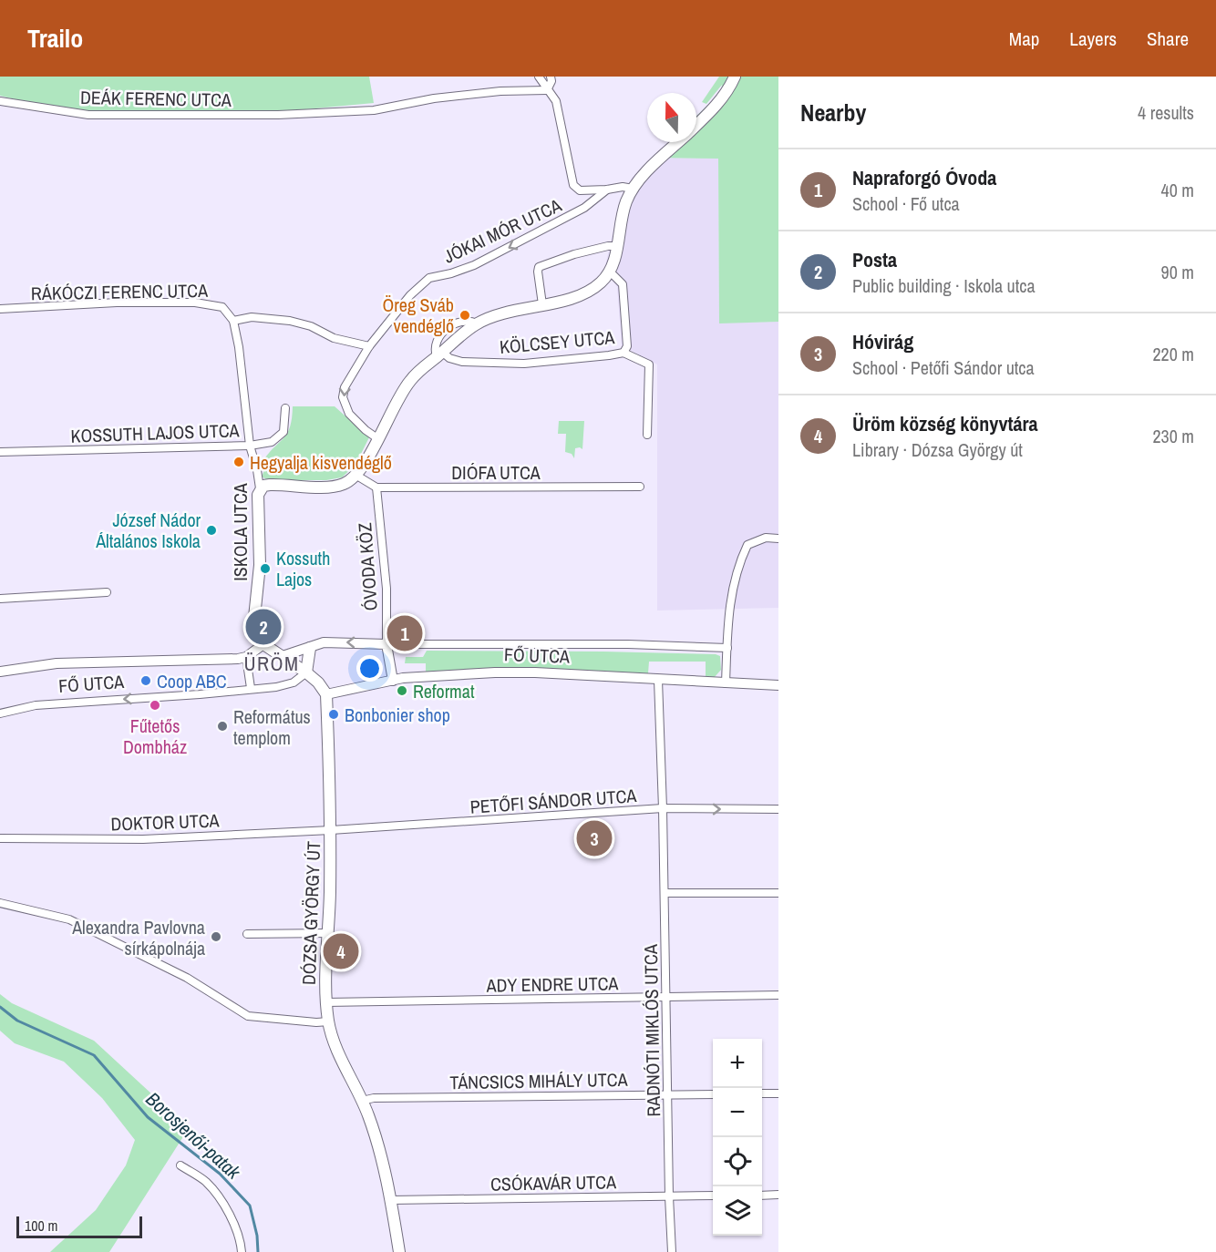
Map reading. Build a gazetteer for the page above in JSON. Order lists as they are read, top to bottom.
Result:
{
  "streets": {
    "main road": ["ISKOLA UTCA", "DÓZSA GYÖRGY ÚT"],
    "street": [
      "DEÁK FERENC UTCA",
      "JÓKAI MÓR UTCA",
      "RÁKÓCZI FERENC UTCA",
      "KÖLCSEY UTCA",
      "KOSSUTH LAJOS UTCA",
      "DIÓFA UTCA",
      "ÓVODA KÖZ",
      "FŐ UTCA",
      "PETŐFI SÁNDOR UTCA",
      "DOKTOR UTCA",
      "ADY ENDRE UTCA",
      "RADNÓTI MIKLÓS UTCA",
      "TÁNCSICS MIHÁLY UTCA",
      "CSÓKAVÁR UTCA"
    ]
  },
  "crossings": [
    ["RÁKÓCZI FERENC UTCA", "ISKOLA UTCA"],
    ["KOSSUTH LAJOS UTCA", "ISKOLA UTCA"],
    ["DIÓFA UTCA", "ÓVODA KÖZ"],
    ["ÓVODA KÖZ", "FŐ UTCA"],
    ["FŐ UTCA", "DÓZSA GYÖRGY ÚT"],
    ["FŐ UTCA", "RADNÓTI MIKLÓS UTCA"],
    ["PETŐFI SÁNDOR UTCA", "DOKTOR UTCA"],
    ["PETŐFI SÁNDOR UTCA", "DÓZSA GYÖRGY ÚT"],
    ["PETŐFI SÁNDOR UTCA", "RADNÓTI MIKLÓS UTCA"],
    ["DOKTOR UTCA", "DÓZSA GYÖRGY ÚT"],
    ["DÓZSA GYÖRGY ÚT", "ADY ENDRE UTCA"],
    ["DÓZSA GYÖRGY ÚT", "TÁNCSICS MIHÁLY UTCA"],
    ["DÓZSA GYÖRGY ÚT", "CSÓKAVÁR UTCA"],
    ["ADY ENDRE UTCA", "RADNÓTI MIKLÓS UTCA"],
    ["RADNÓTI MIKLÓS UTCA", "TÁNCSICS MIHÁLY UTCA"],
    ["RADNÓTI MIKLÓS UTCA", "CSÓKAVÁR UTCA"]
  ],
  "one_way": ["JÓKAI MÓR UTCA"],
  "districts": ["ÜRÖM"],
  "water": ["Borosjenői-patak"],
  "places": [
    "Öreg Sváb vendéglő",
    "Hegyalja kisvendéglő",
    "József Nádor Általános Iskola",
    "Kossuth Lajos",
    "Coop ABC",
    "Reformat",
    "Fűtetős Dombház",
    "Bonbonier shop",
    "Református templom",
    "Alexandra Pavlovna sírkápolnája"
  ],
  "scale_bar": "100 m",
  "north": "top",
  "page": {
    "header": "Trailo",
    "nav": ["Map", "Layers", "Share"],
    "heading": ["Nearby", "4 results"],
    "list": [
      {
        "mark": "1",
        "name": "Napraforgó Óvoda",
        "note": "School · Fő utca",
        "value": "40 m"
      },
      {
        "mark": "2",
        "name": "Posta",
        "note": "Public building · Iskola utca",
        "value": "90 m"
      },
      {
        "mark": "3",
        "name": "Hóvirág",
        "note": "School · Petőfi Sándor utca",
        "value": "220 m"
      },
      {
        "mark": "4",
        "name": "Üröm község könyvtára",
        "note": "Library · Dózsa György út",
        "value": "230 m"
      }
    ],
    "pins": [
      "2",
      "1",
      "3",
      "4"
    ],
    "map_buttons": ["+", "−"],
    "scale": "100 m"
  }
}
